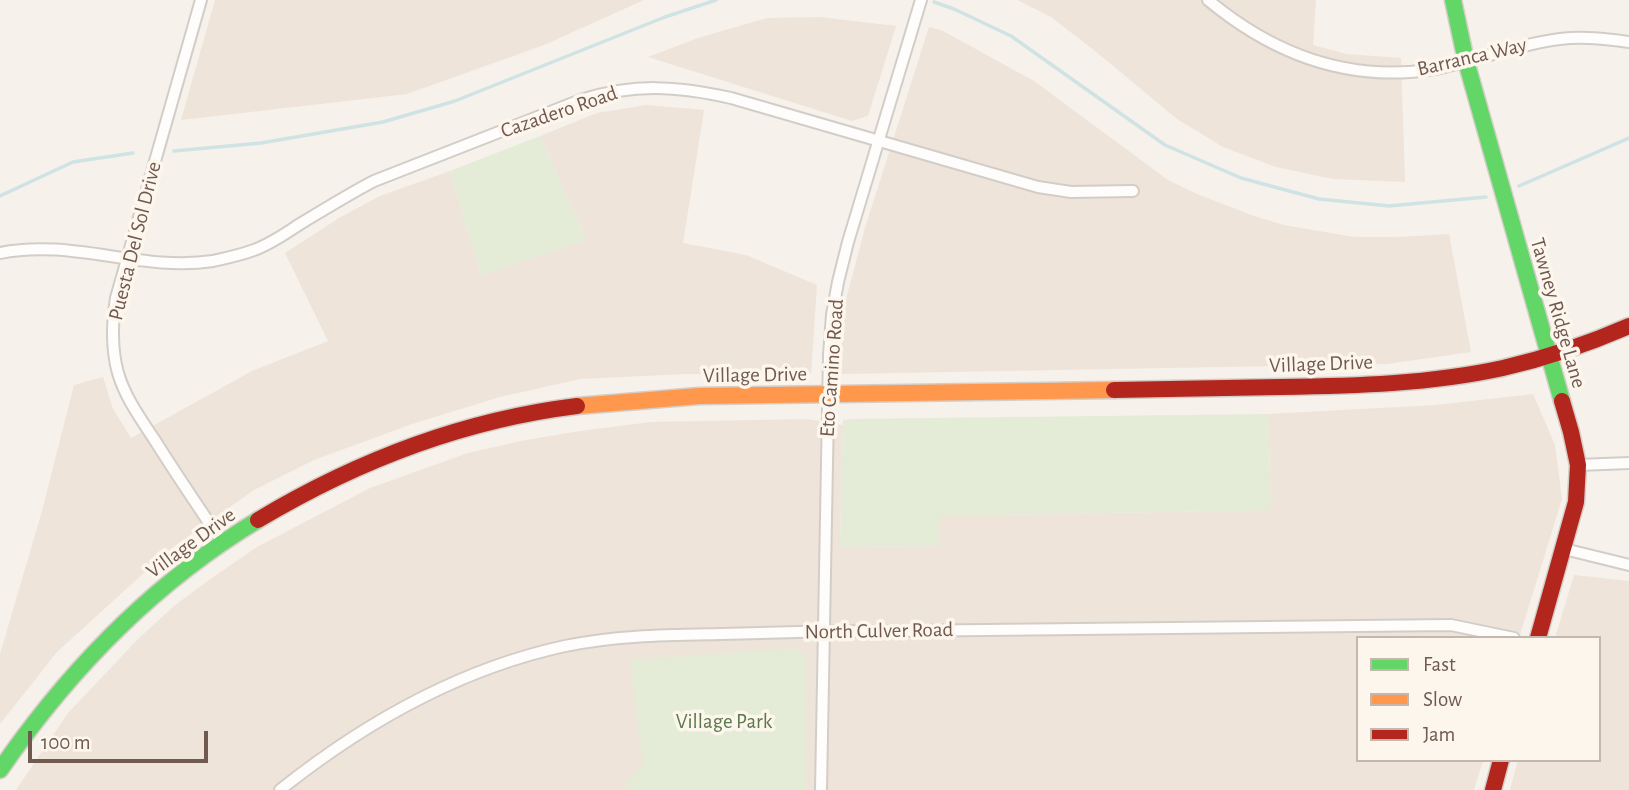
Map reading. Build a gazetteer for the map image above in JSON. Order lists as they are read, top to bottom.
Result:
{
  "streets": {
    "main road": ["Tawney Ridge Lane", "Village Drive"],
    "street": [
      "Barranca Way",
      "Cazadero Road",
      "Puesta Del Sol Drive",
      "Eto Camino Road",
      "North Culver Road"
    ]
  },
  "crossings": [
    ["Barranca Way", "Tawney Ridge Lane"],
    ["Cazadero Road", "Puesta Del Sol Drive"],
    ["Cazadero Road", "Eto Camino Road"],
    ["Puesta Del Sol Drive", "Village Drive"],
    ["Tawney Ridge Lane", "Village Drive"],
    ["Village Drive", "Eto Camino Road"],
    ["Eto Camino Road", "North Culver Road"]
  ],
  "parks": ["Village Park"],
  "legend": ["Fast", "Slow", "Jam"],
  "scale_bar": "100 m"
}
